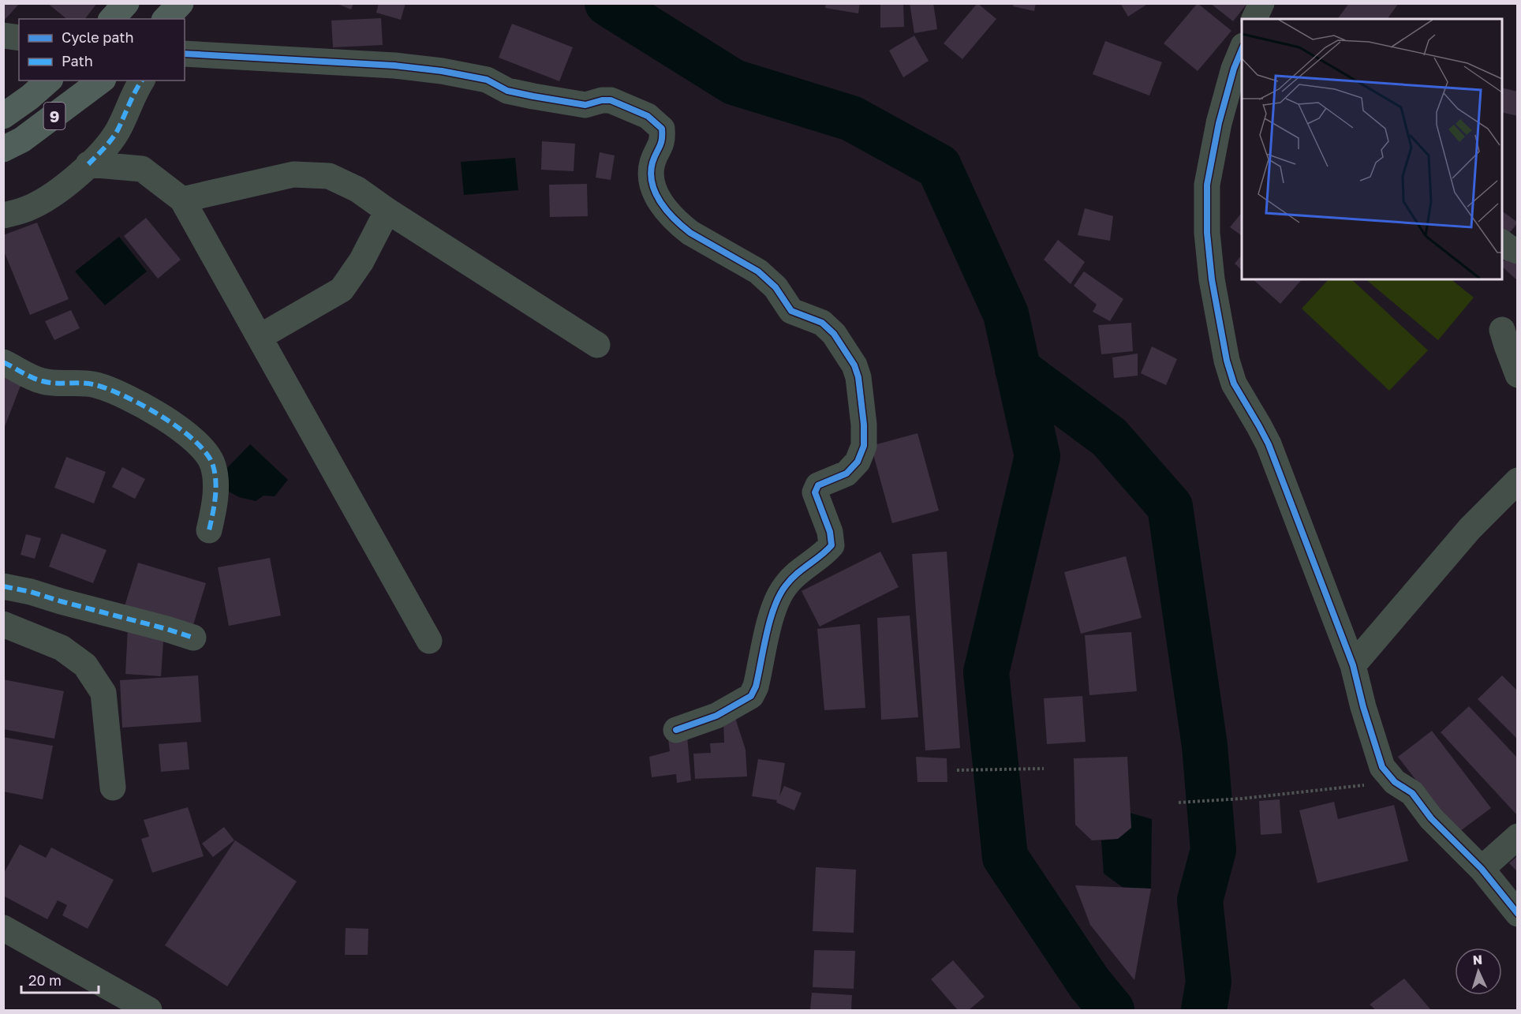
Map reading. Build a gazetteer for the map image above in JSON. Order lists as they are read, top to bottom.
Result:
{
  "streets": {
    "highway": ["9"]
  },
  "legend": ["Cycle path", "Path"],
  "scale_bar": "20 m",
  "north": "top"
}
